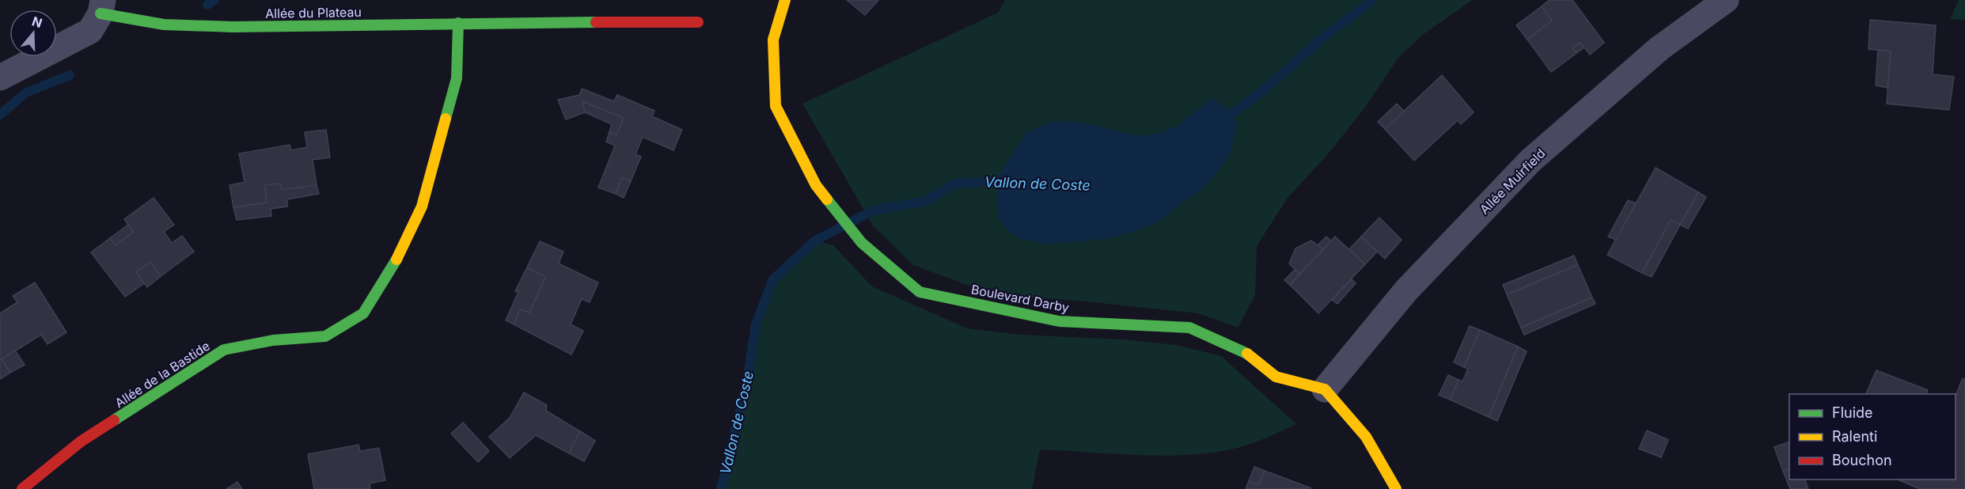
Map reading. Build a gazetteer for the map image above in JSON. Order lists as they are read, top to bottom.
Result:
{
  "streets": {
    "street": [
      "Allée du Plateau",
      "Allée Muirfield",
      "Boulevard Darby",
      "Allée de la Bastide"
    ]
  },
  "crossings": [
    ["Allée du Plateau", "Allée de la Bastide"],
    ["Allée Muirfield", "Boulevard Darby"]
  ],
  "water": ["Vallon de Coste"],
  "legend": ["Fluide", "Ralenti", "Bouchon"],
  "north": "top"
}
